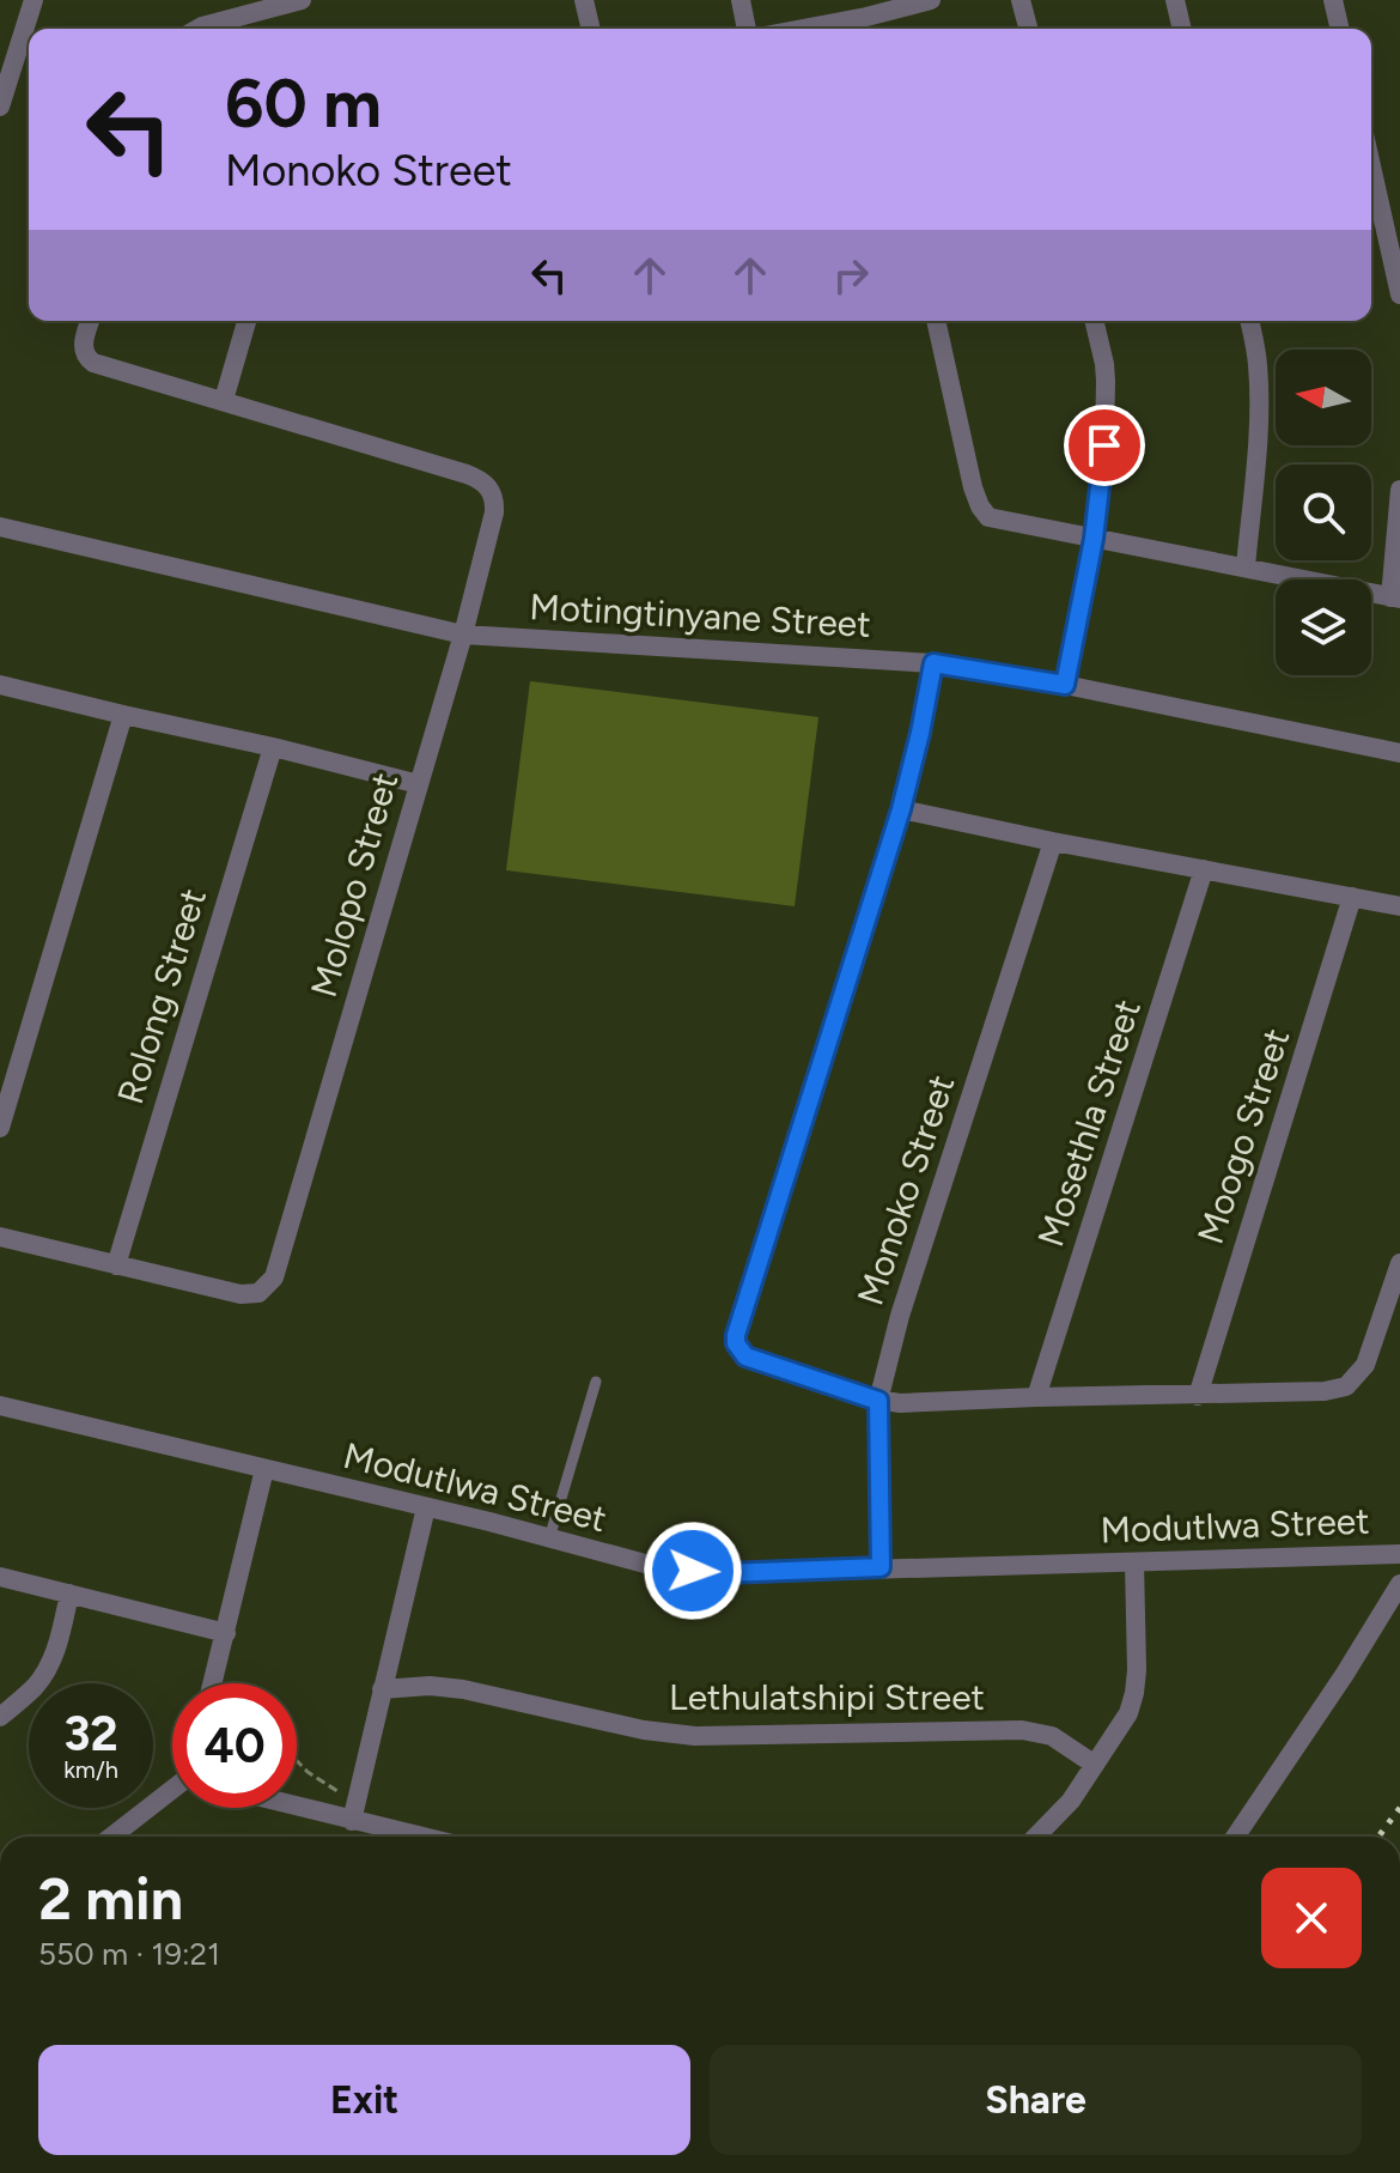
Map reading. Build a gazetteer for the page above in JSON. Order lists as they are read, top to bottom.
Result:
{
  "streets": {
    "street": [
      "Motingtinyane Street",
      "Molopo Street",
      "Rolong Street",
      "Mosethla Street",
      "Moogo Street",
      "Monoko Street",
      "Modutlwa Street",
      "Lethulatshipi Street"
    ]
  },
  "crossings": [
    ["Motingtinyane Street", "Molopo Street"],
    ["Molopo Street", "Rolong Street"],
    ["Monoko Street", "Modutlwa Street"]
  ],
  "north": "left",
  "page": {
    "turn": ["60 m", "Monoko Street"],
    "speed": "32 km/h",
    "limit": "40",
    "heading": ["2 min", "550 m · 19:21"],
    "buttons": ["Exit", "Share"]
  }
}
